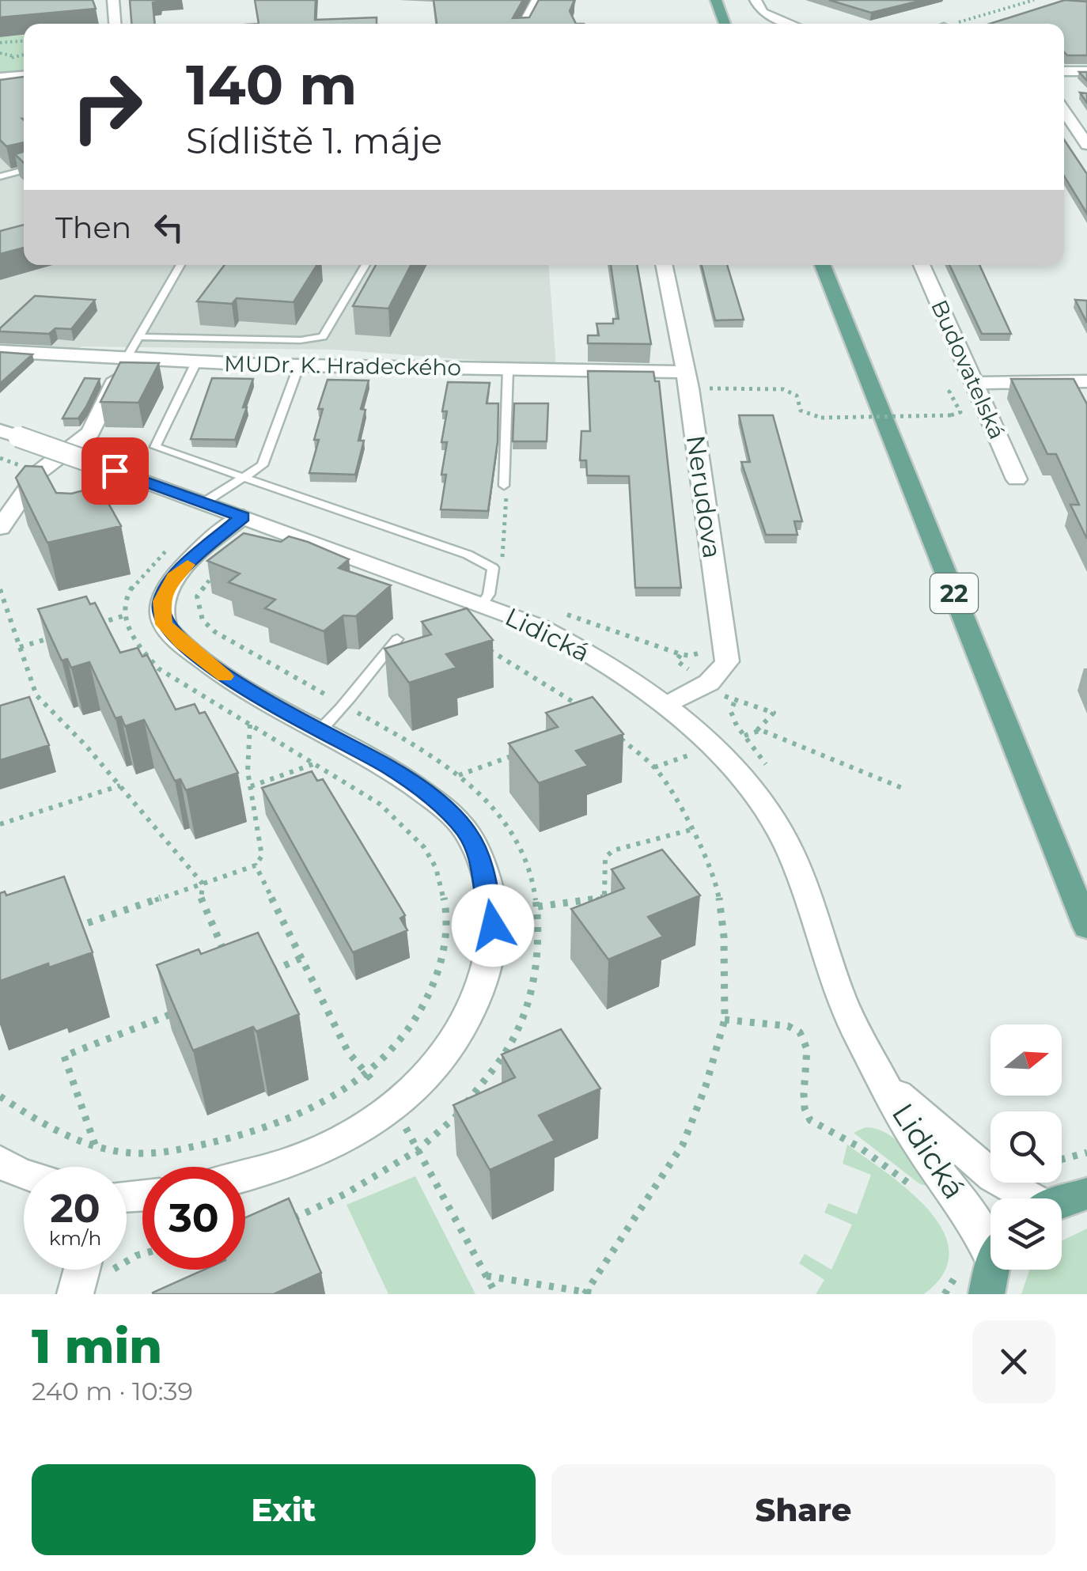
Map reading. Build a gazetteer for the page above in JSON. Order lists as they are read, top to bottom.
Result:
{
  "streets": {
    "main road": ["22"],
    "street": [
      "MUDr. K. Hradeckého",
      "Budovatelská",
      "Nerudova",
      "Lidická"
    ]
  },
  "crossings": [
    ["MUDr. K. Hradeckého", "Nerudova"],
    ["Nerudova", "Lidická"]
  ],
  "north": "right",
  "page": {
    "turn": ["140 m", "Sídliště 1. máje"],
    "then": "Then",
    "speed": "20 km/h",
    "limit": "30",
    "heading": ["1 min", "240 m · 10:39"],
    "buttons": ["Exit", "Share"]
  }
}
